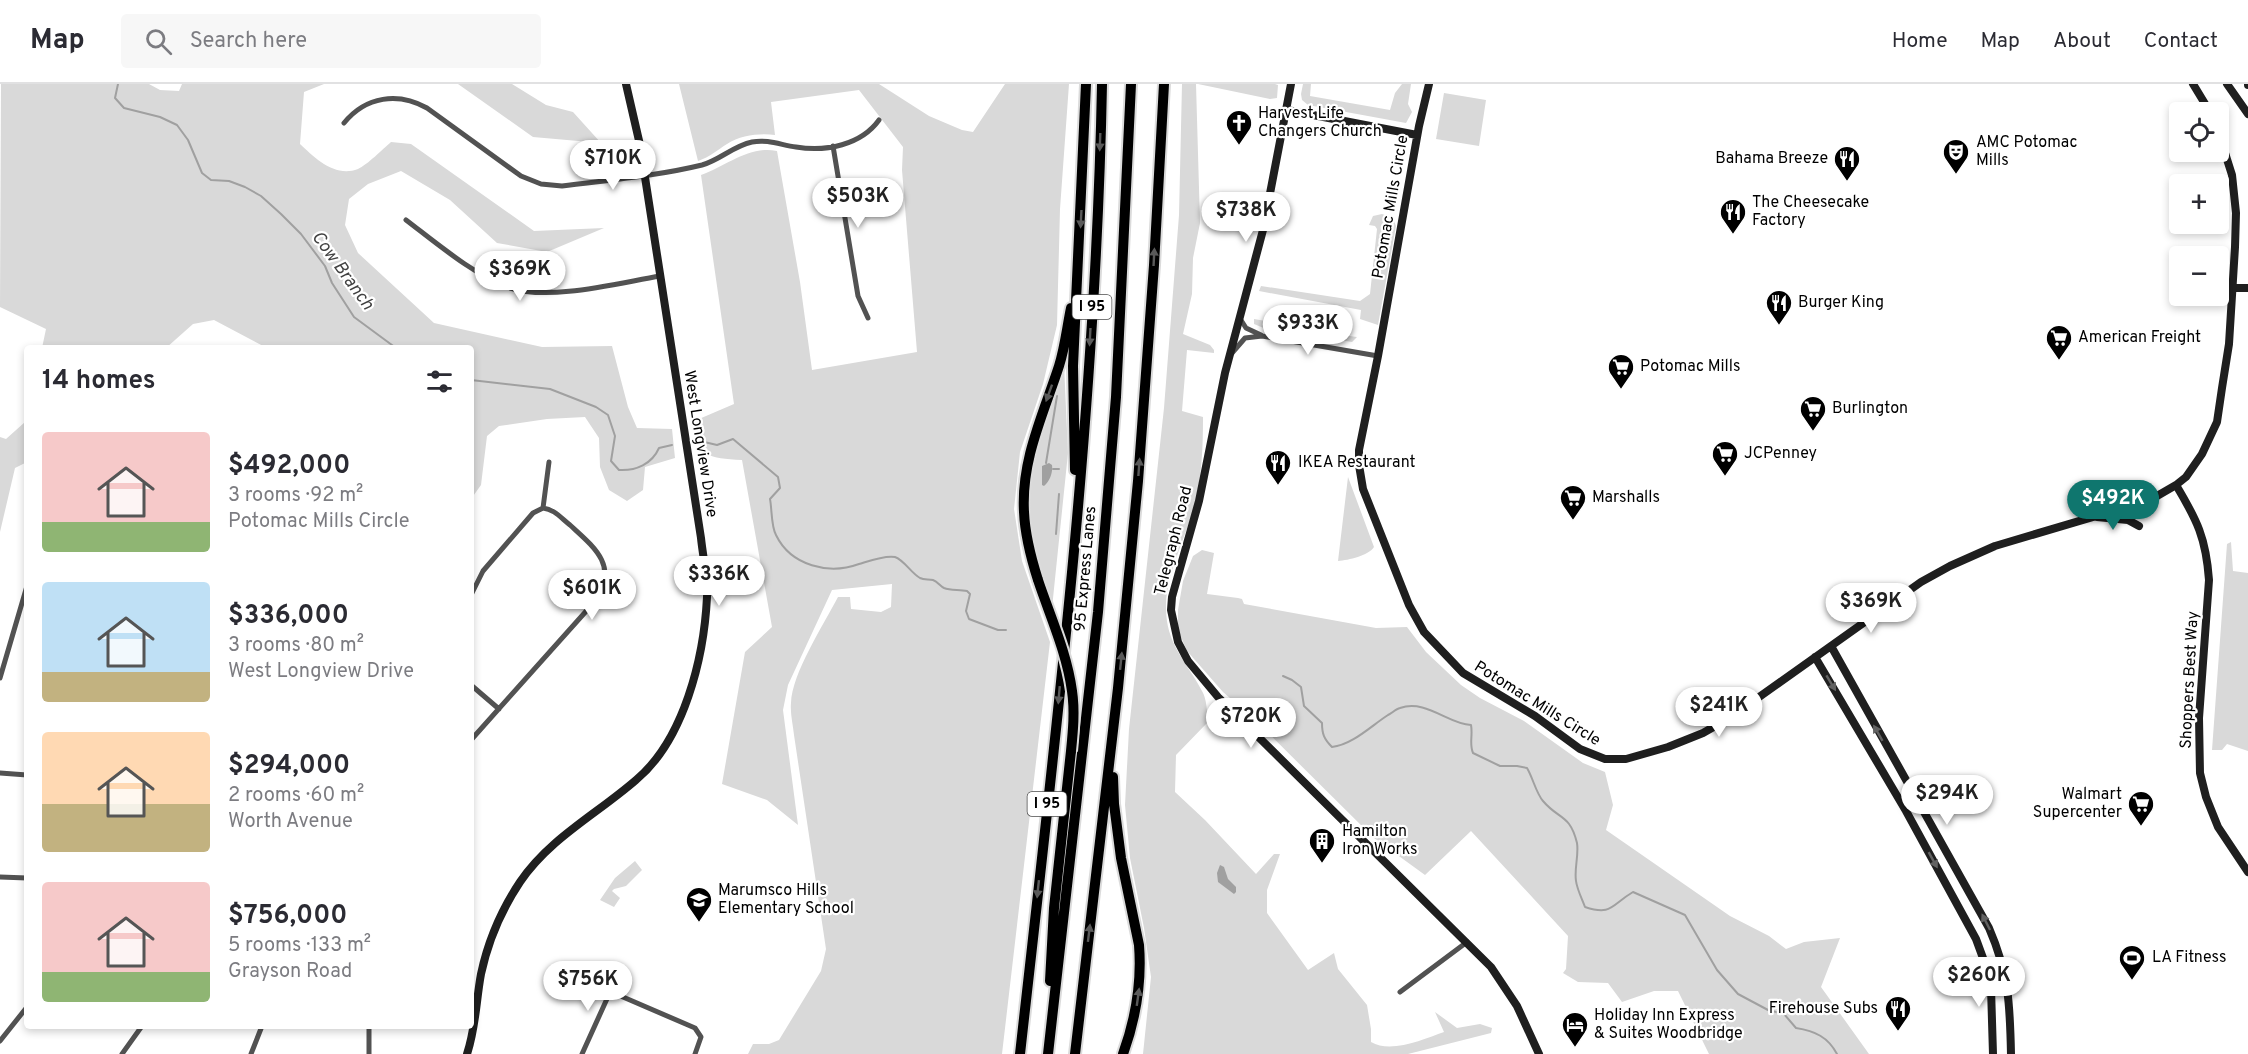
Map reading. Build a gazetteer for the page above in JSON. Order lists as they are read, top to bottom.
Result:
{
  "streets": {
    "highway": ["I 95", "95 Express Lanes"],
    "street": [
      "Potomac Mills Circle",
      "West Longview Drive",
      "Telegraph Road",
      "Shoppers Best Way"
    ]
  },
  "crossings": [
    ["Potomac Mills Circle", "Shoppers Best Way"]
  ],
  "water": ["Cow Branch"],
  "places": {
    "church": ["Harvest Life Changers Church"],
    "theatre": ["AMC Potomac Mills"],
    "restaurant": [
      "Bahama Breeze",
      "The Cheesecake Factory",
      "Burger King",
      "IKEA Restaurant",
      "Firehouse Subs"
    ],
    "supermarket": [
      "American Freight",
      "Potomac Mills",
      "Burlington",
      "JCPenney",
      "Marshalls",
      "Walmart Supercenter"
    ],
    "building": ["Hamilton Iron Works"],
    "school or university": ["Marumsco Hills Elementary School"],
    "sports": ["LA Fitness"],
    "hotel": ["Holiday Inn Express & Suites Woodbridge"]
  },
  "page": {
    "header": "Map",
    "search": "Search here",
    "nav": [
      "Home",
      "Map",
      "About",
      "Contact"
    ],
    "map_buttons": ["+", "−"],
    "price": [
      "$710K",
      "$503K",
      "$738K",
      "$369K",
      "$933K",
      "$492K",
      "$336K",
      "$601K",
      "$369K",
      "$241K",
      "$720K",
      "$294K",
      "$260K",
      "$756K"
    ],
    "heading": "14 homes",
    "list": [
      {
        "name": "$492,000",
        "note": "3 rooms · 92 m² · Potomac Mills Circle"
      },
      {
        "name": "$336,000",
        "note": "3 rooms · 80 m² · West Longview Drive"
      },
      {
        "name": "$294,000",
        "note": "2 rooms · 60 m² · Worth Avenue"
      },
      {
        "name": "$756,000",
        "note": "5 rooms · 133 m² · Grayson Road"
      }
    ]
  }
}
